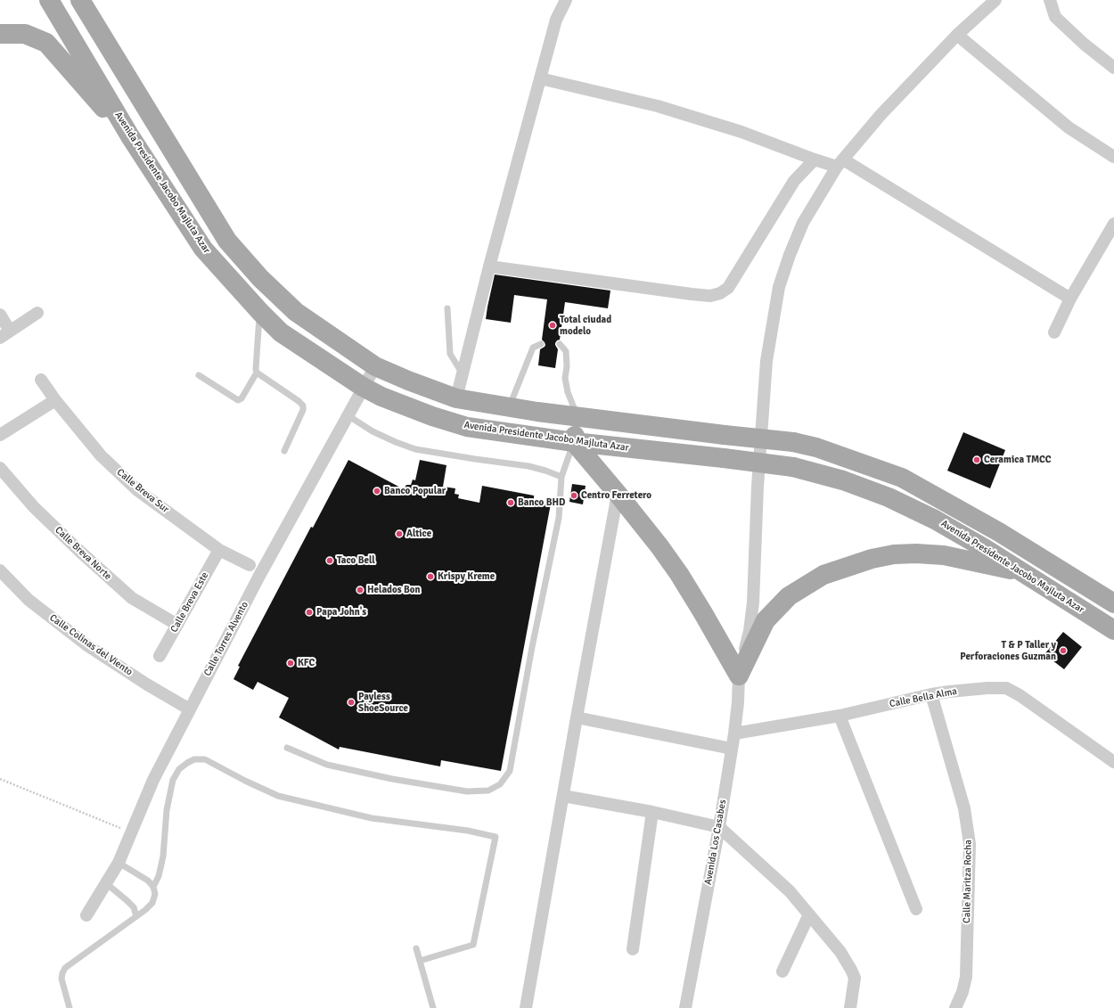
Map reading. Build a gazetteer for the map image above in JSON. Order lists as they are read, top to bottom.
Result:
{
  "streets": {
    "main road": ["Avenida Presidente Jacobo Majluta Azar"],
    "street": [
      "Calle Breva Sur",
      "Calle Breva Norte",
      "Calle Breva Este",
      "Calle Torres Alvento",
      "Calle Colinas del Viento",
      "Calle Bella Alma",
      "Avenida Los Casabes",
      "Calle Maritza Rocha"
    ]
  },
  "crossings": [
    ["Avenida Presidente Jacobo Majluta Azar", "Calle Torres Alvento"],
    ["Calle Breva Sur", "Calle Breva Este"],
    ["Calle Breva Norte", "Calle Breva Este"],
    ["Calle Torres Alvento", "Calle Colinas del Viento"],
    ["Calle Bella Alma", "Avenida Los Casabes"],
    ["Calle Bella Alma", "Calle Maritza Rocha"]
  ],
  "places": [
    "Total ciudad modelo",
    "Ceramica TMCC",
    "Banco Popular",
    "Centro Ferretero",
    "Banco BHD",
    "Altice",
    "Taco Bell",
    "Krispy Kreme",
    "Helados Bon",
    "Papa John's",
    "T & P Taller y Perforaciones Guzman",
    "KFC",
    "Payless ShoeSource"
  ]
}
